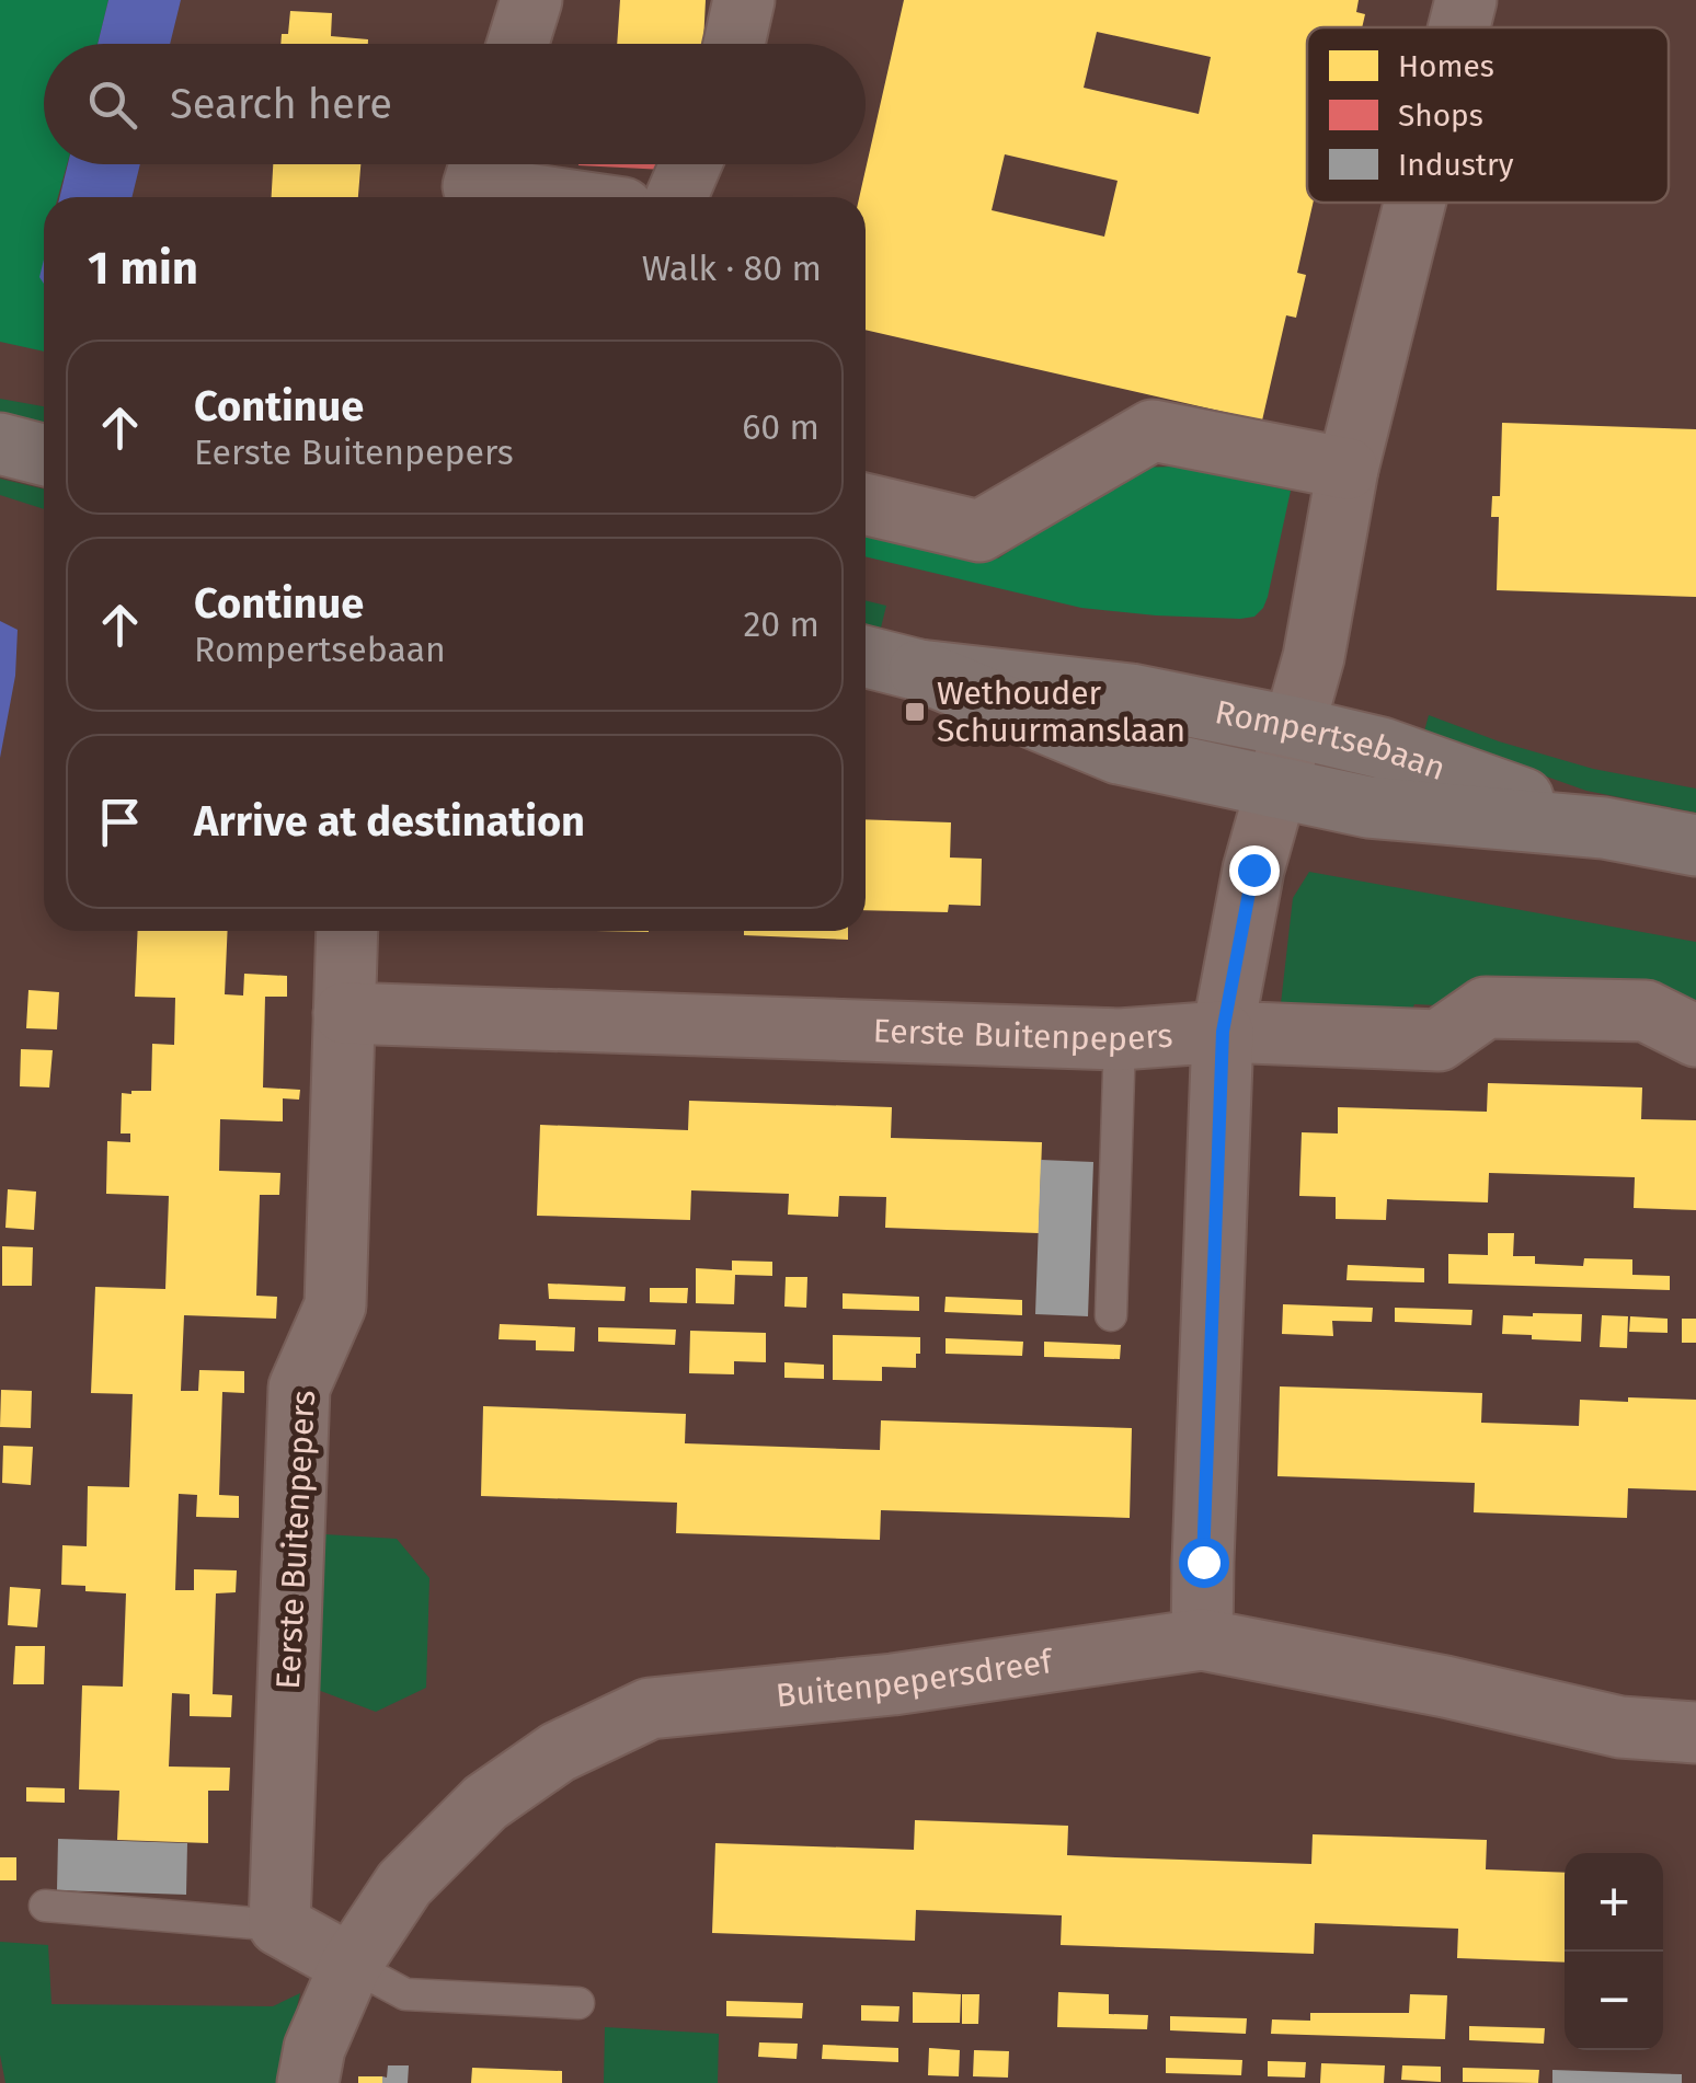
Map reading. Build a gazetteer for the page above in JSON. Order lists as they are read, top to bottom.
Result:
{
  "streets": {
    "street": ["Rompertsebaan", "Eerste Buitenpepers", "Buitenpepersdreef"]
  },
  "crossings": [
    ["Rompertsebaan", "Eerste Buitenpepers"]
  ],
  "places": {
    "transit": ["Wethouder Schuurmanslaan"]
  },
  "legend": ["Homes", "Shops", "Industry"],
  "page": {
    "search": "Search here",
    "heading": ["1 min", "Walk · 80 m"],
    "list": [
      ["Continue", "Eerste Buitenpepers", "60 m"],
      ["Continue", "Rompertsebaan", "20 m"],
      "Arrive at destination"
    ],
    "map_buttons": ["+", "−"]
  }
}
